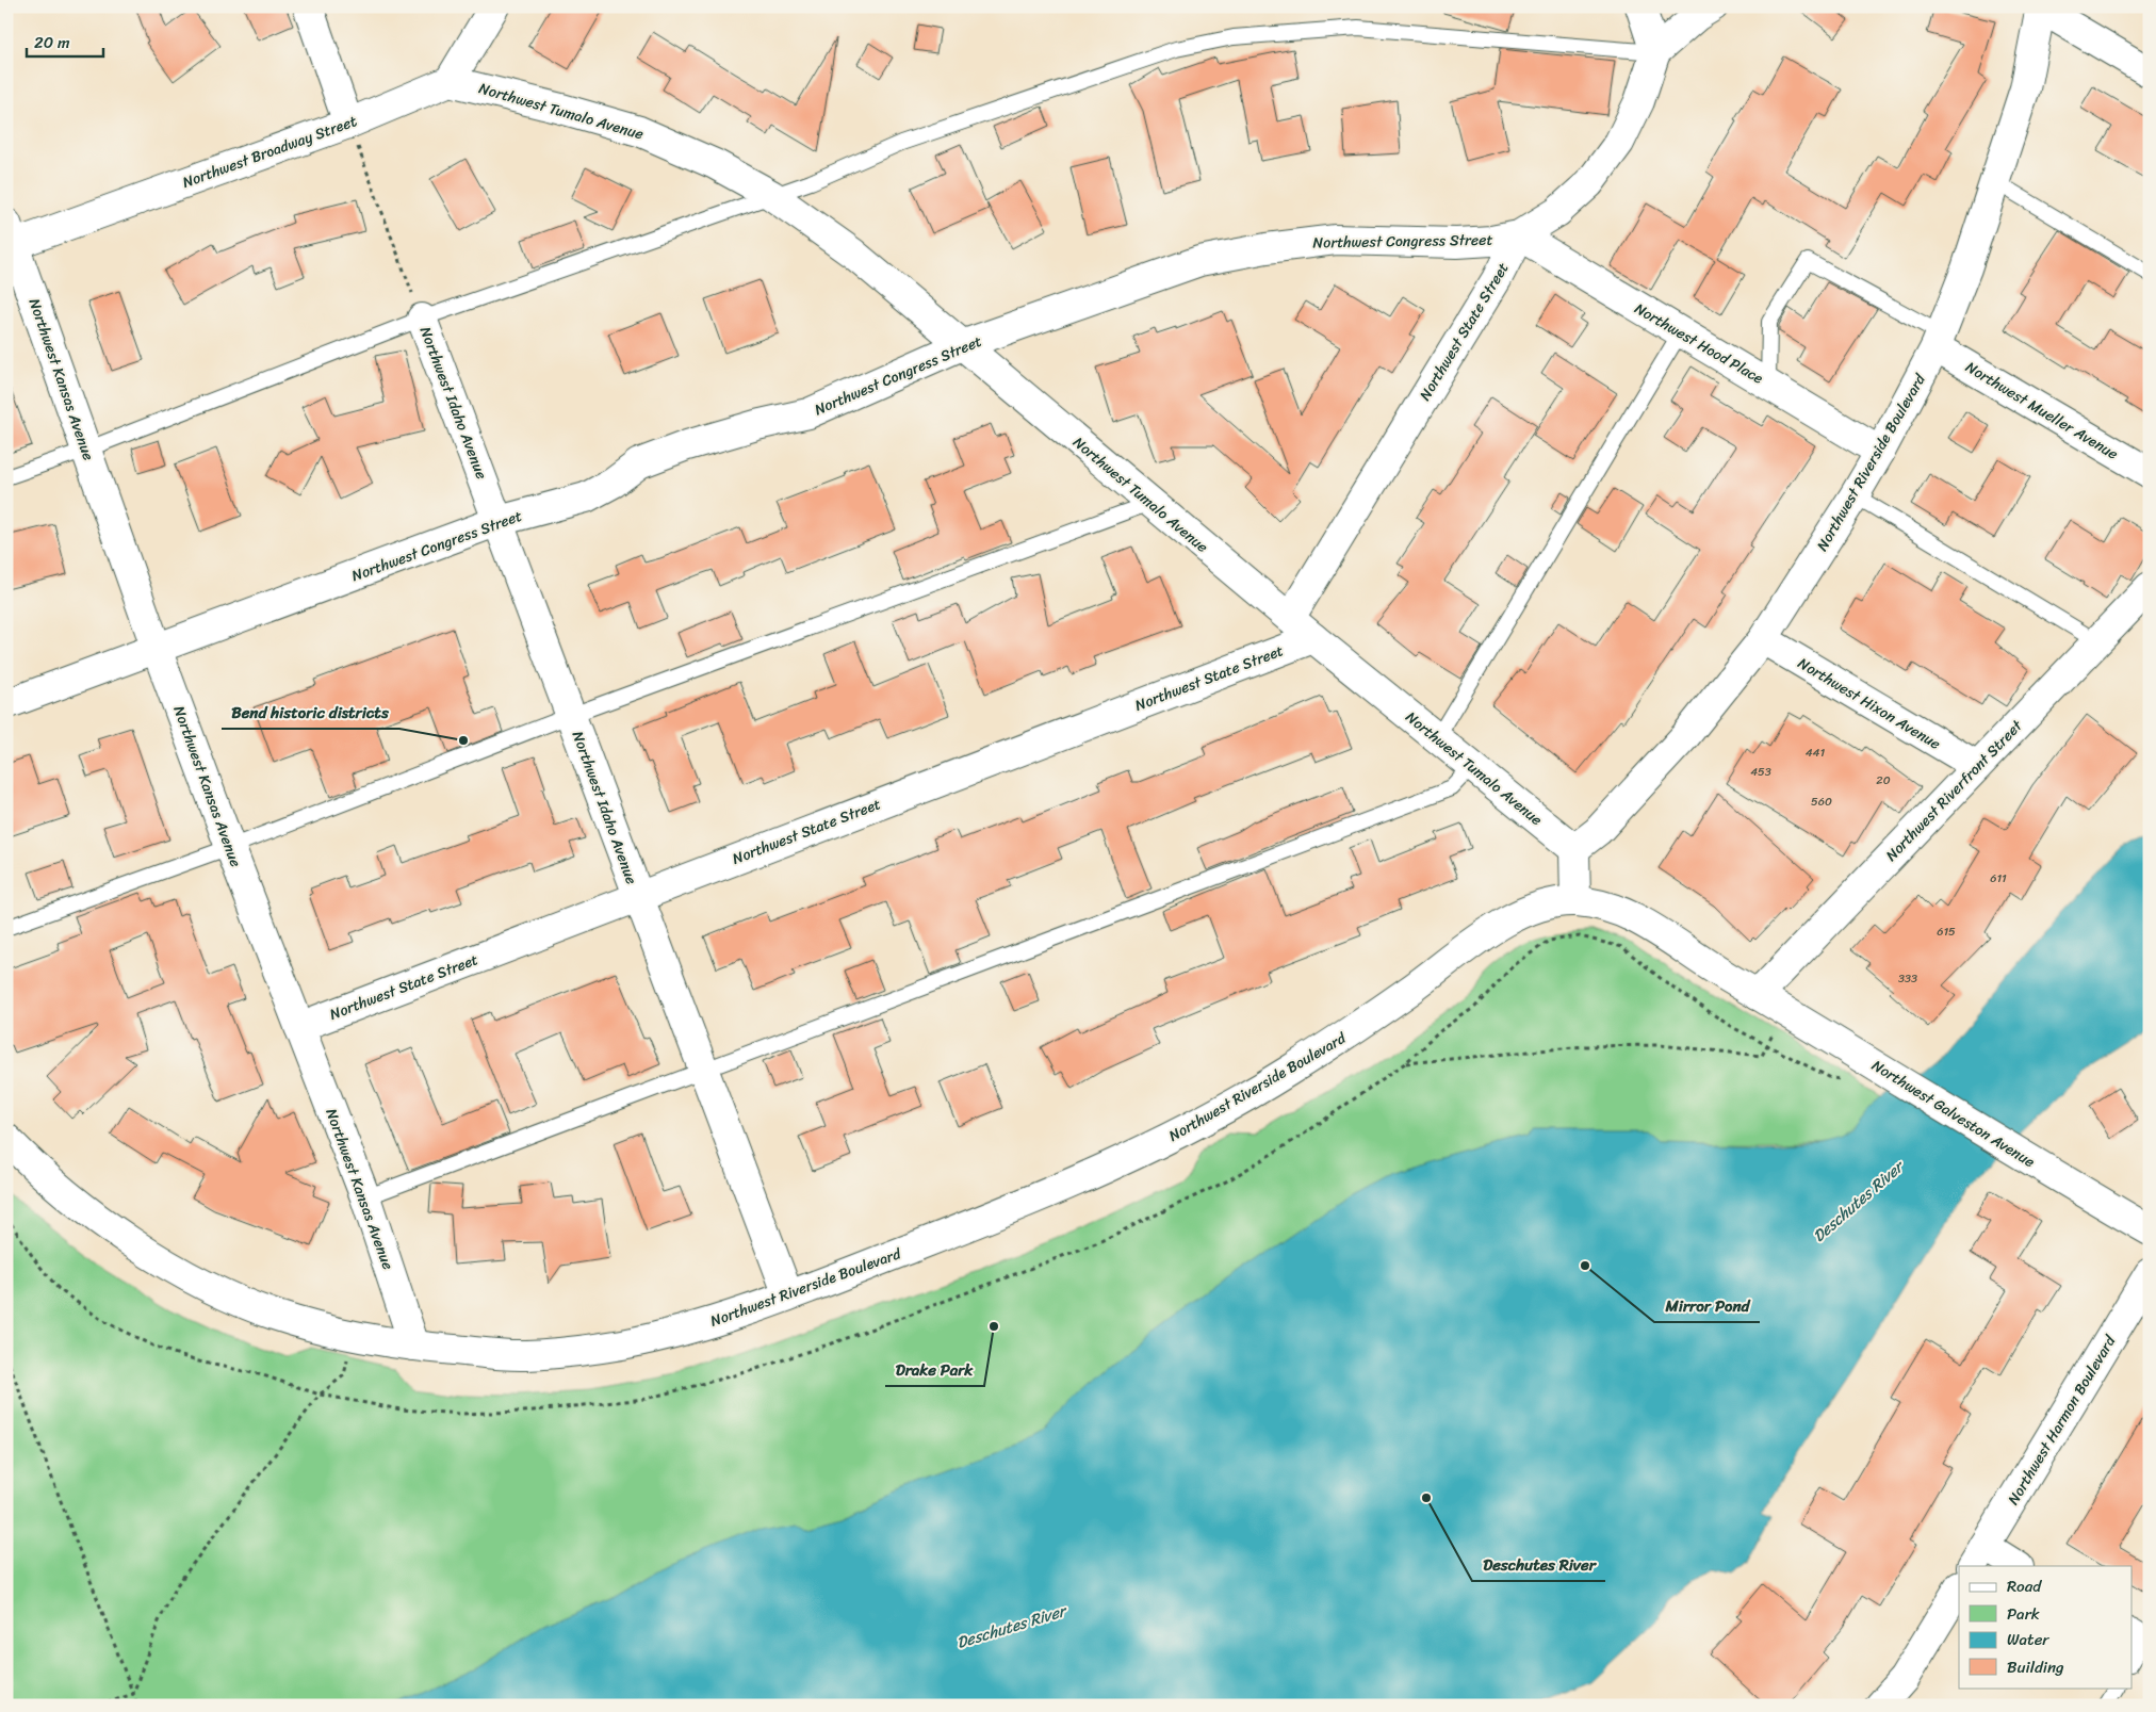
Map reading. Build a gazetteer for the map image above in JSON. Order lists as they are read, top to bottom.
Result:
{
  "streets": {
    "street": [
      "Northwest Tumalo Avenue",
      "Northwest Broadway Street",
      "Northwest Congress Street",
      "Northwest State Street",
      "Northwest Hood Place",
      "Northwest Kansas Avenue",
      "Northwest Idaho Avenue",
      "Northwest Mueller Avenue",
      "Northwest Riverside Boulevard",
      "Northwest Hixon Avenue",
      "Northwest Riverfront Street",
      "Northwest Galveston Avenue",
      "Northwest Harmon Boulevard"
    ]
  },
  "crossings": [
    ["Northwest Tumalo Avenue", "Northwest Broadway Street"],
    ["Northwest Tumalo Avenue", "Northwest Congress Street"],
    ["Northwest Tumalo Avenue", "Northwest State Street"],
    ["Northwest Tumalo Avenue", "Northwest Riverside Boulevard"],
    ["Northwest Broadway Street", "Northwest Kansas Avenue"],
    ["Northwest Congress Street", "Northwest State Street"],
    ["Northwest Congress Street", "Northwest Hood Place"],
    ["Northwest Congress Street", "Northwest Kansas Avenue"],
    ["Northwest Congress Street", "Northwest Idaho Avenue"],
    ["Northwest State Street", "Northwest Hood Place"],
    ["Northwest State Street", "Northwest Kansas Avenue"],
    ["Northwest State Street", "Northwest Idaho Avenue"],
    ["Northwest Hood Place", "Northwest Riverside Boulevard"],
    ["Northwest Kansas Avenue", "Northwest Riverside Boulevard"],
    ["Northwest Idaho Avenue", "Northwest Riverside Boulevard"],
    ["Northwest Mueller Avenue", "Northwest Riverside Boulevard"],
    ["Northwest Riverside Boulevard", "Northwest Hixon Avenue"],
    ["Northwest Hixon Avenue", "Northwest Riverfront Street"],
    ["Northwest Riverfront Street", "Northwest Galveston Avenue"]
  ],
  "water": ["Deschutes River"],
  "places": [
    "Bend historic districts",
    "Mirror Pond",
    "Drake Park",
    "Deschutes River"
  ],
  "house_numbers": [
    "441",
    "453",
    "20",
    "560",
    "611",
    "615",
    "333"
  ],
  "legend": [
    "Road",
    "Park",
    "Water",
    "Building"
  ],
  "scale_bar": "20 m"
}
